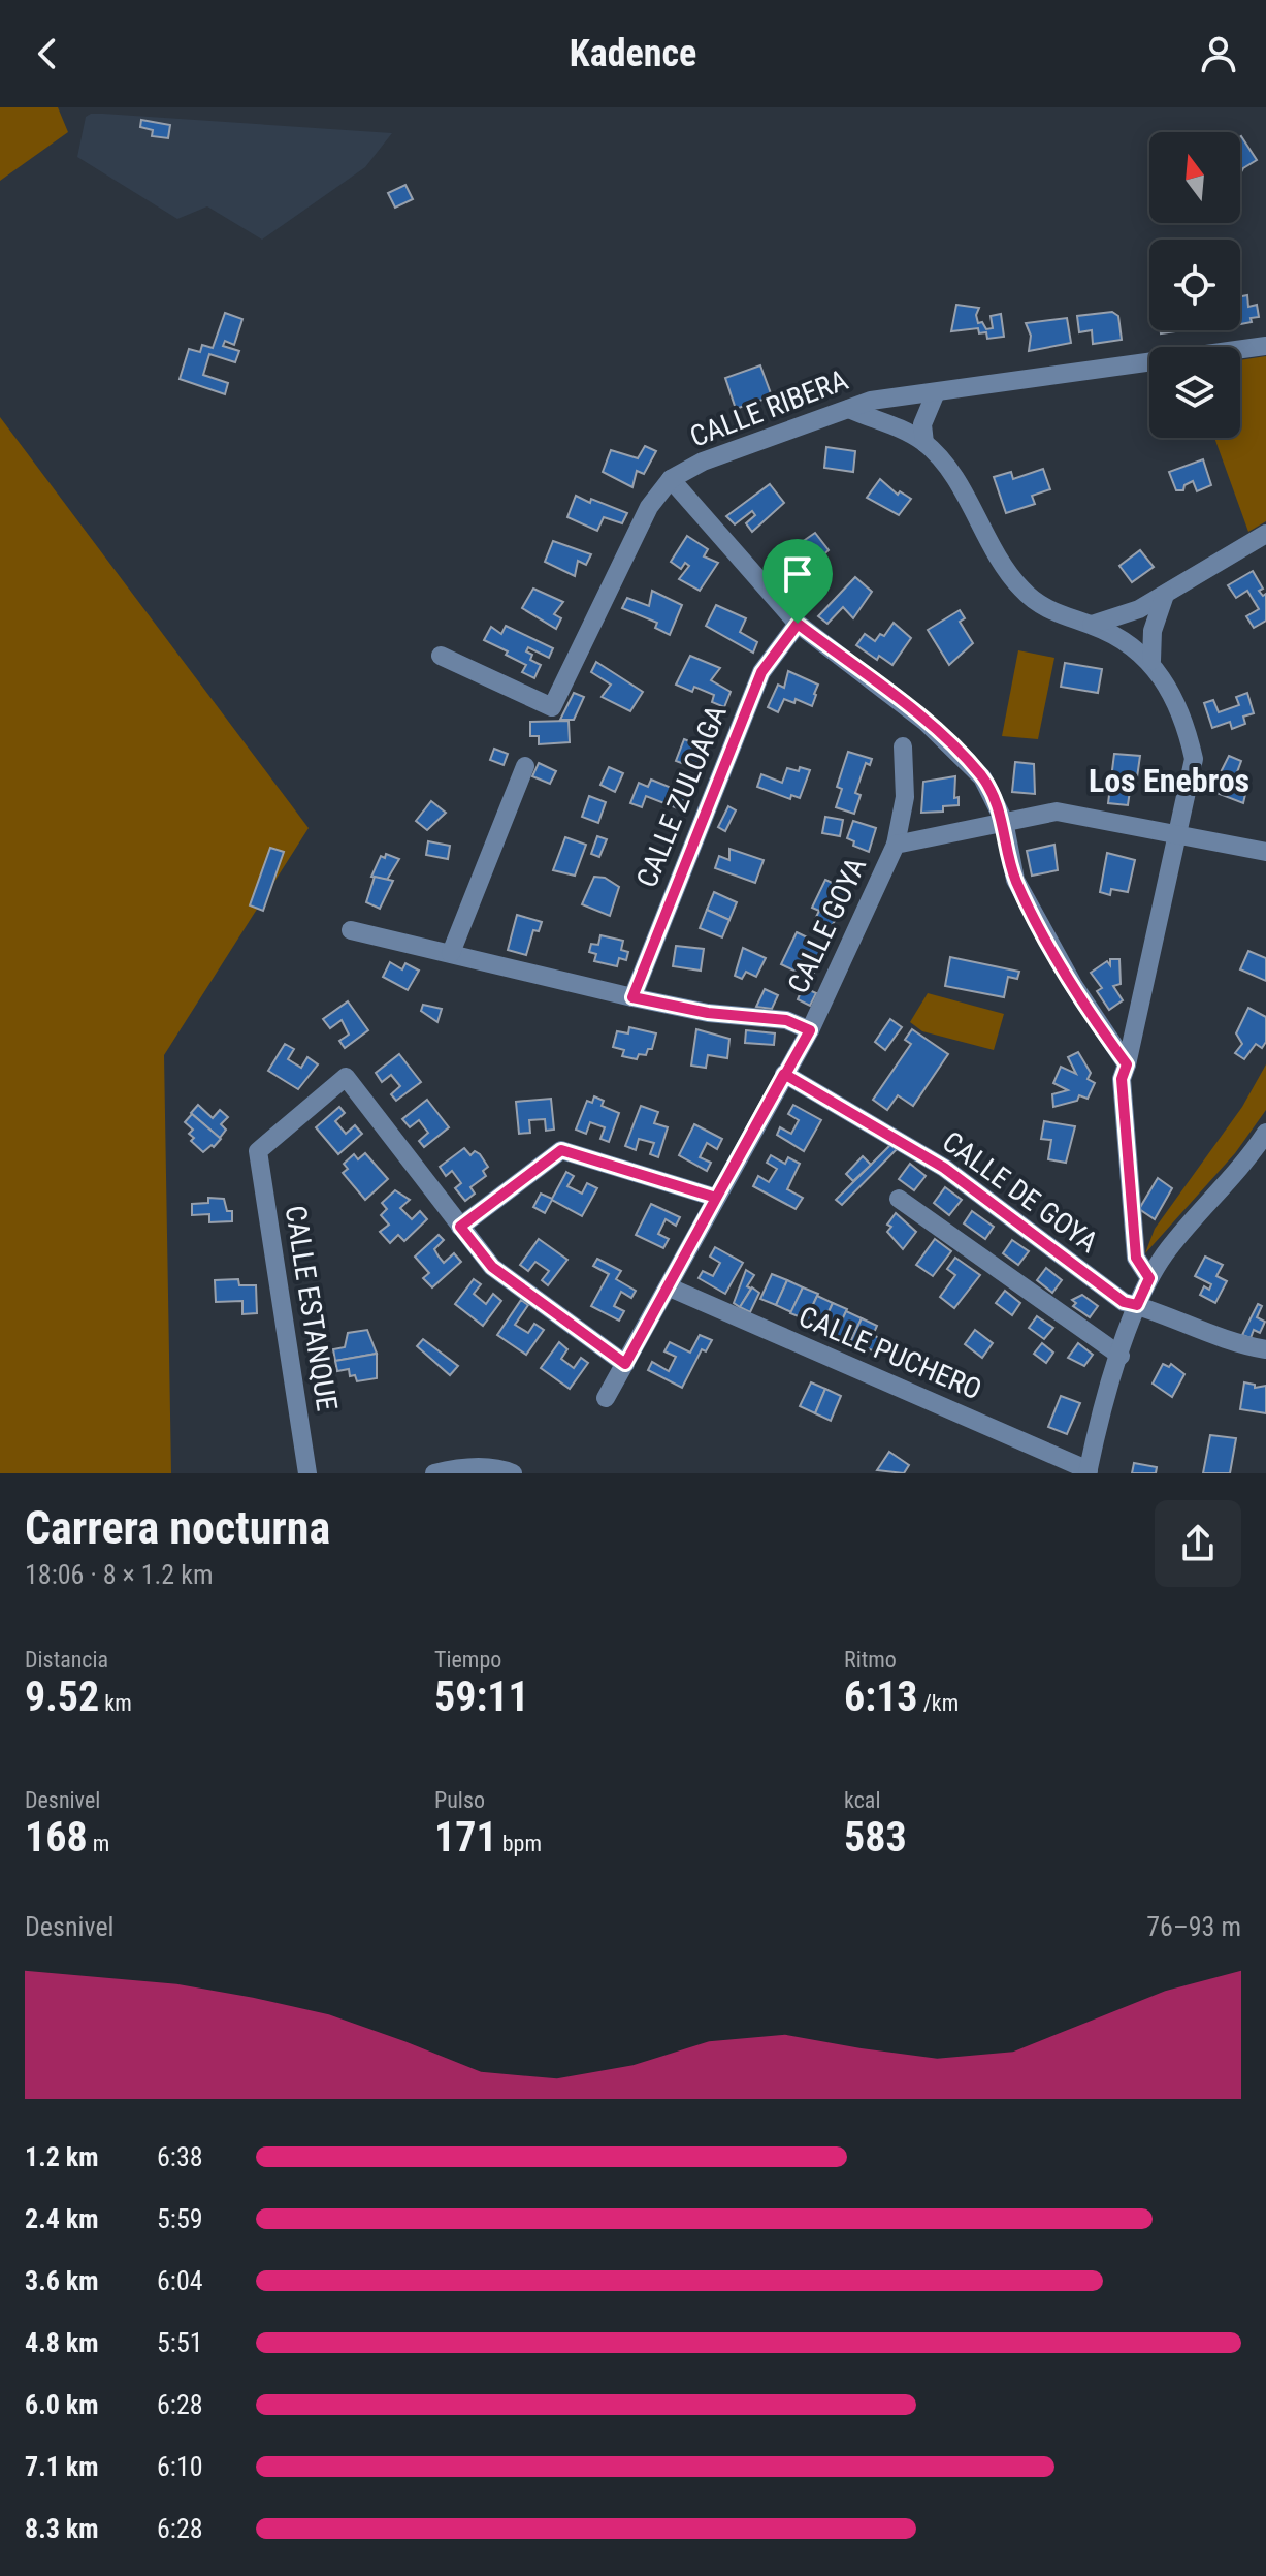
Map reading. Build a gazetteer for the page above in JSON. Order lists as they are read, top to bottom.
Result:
{
  "streets": {
    "street": [
      "CALLE RIBERA",
      "CALLE ZULOAGA",
      "CALLE GOYA",
      "CALLE DE GOYA",
      "CALLE ESTANQUE",
      "CALLE PUCHERO"
    ]
  },
  "crossings": [
    ["CALLE GOYA", "CALLE DE GOYA"],
    ["CALLE GOYA", "CALLE PUCHERO"]
  ],
  "districts": ["Los Enebros"],
  "north": "top",
  "page": {
    "header": "Kadence",
    "heading": ["Carrera nocturna", "18:06 · 8 × 1.2 km"],
    "stats": [
      ["Distancia", "9.52 km"],
      ["Tiempo", "59:11"],
      ["Ritmo", "6:13 /km"],
      ["Desnivel", "168 m"],
      ["Pulso", "171 bpm"],
      ["kcal", "583"]
    ],
    "chart": ["Desnivel", "76–93 m"],
    "list": [
      {
        "name": "1.2 km",
        "note": "6:38"
      },
      {
        "name": "2.4 km",
        "note": "5:59"
      },
      {
        "name": "3.6 km",
        "note": "6:04"
      },
      {
        "name": "4.8 km",
        "note": "5:51"
      },
      {
        "name": "6.0 km",
        "note": "6:28"
      },
      {
        "name": "7.1 km",
        "note": "6:10"
      },
      {
        "name": "8.3 km",
        "note": "6:28"
      }
    ]
  }
}
